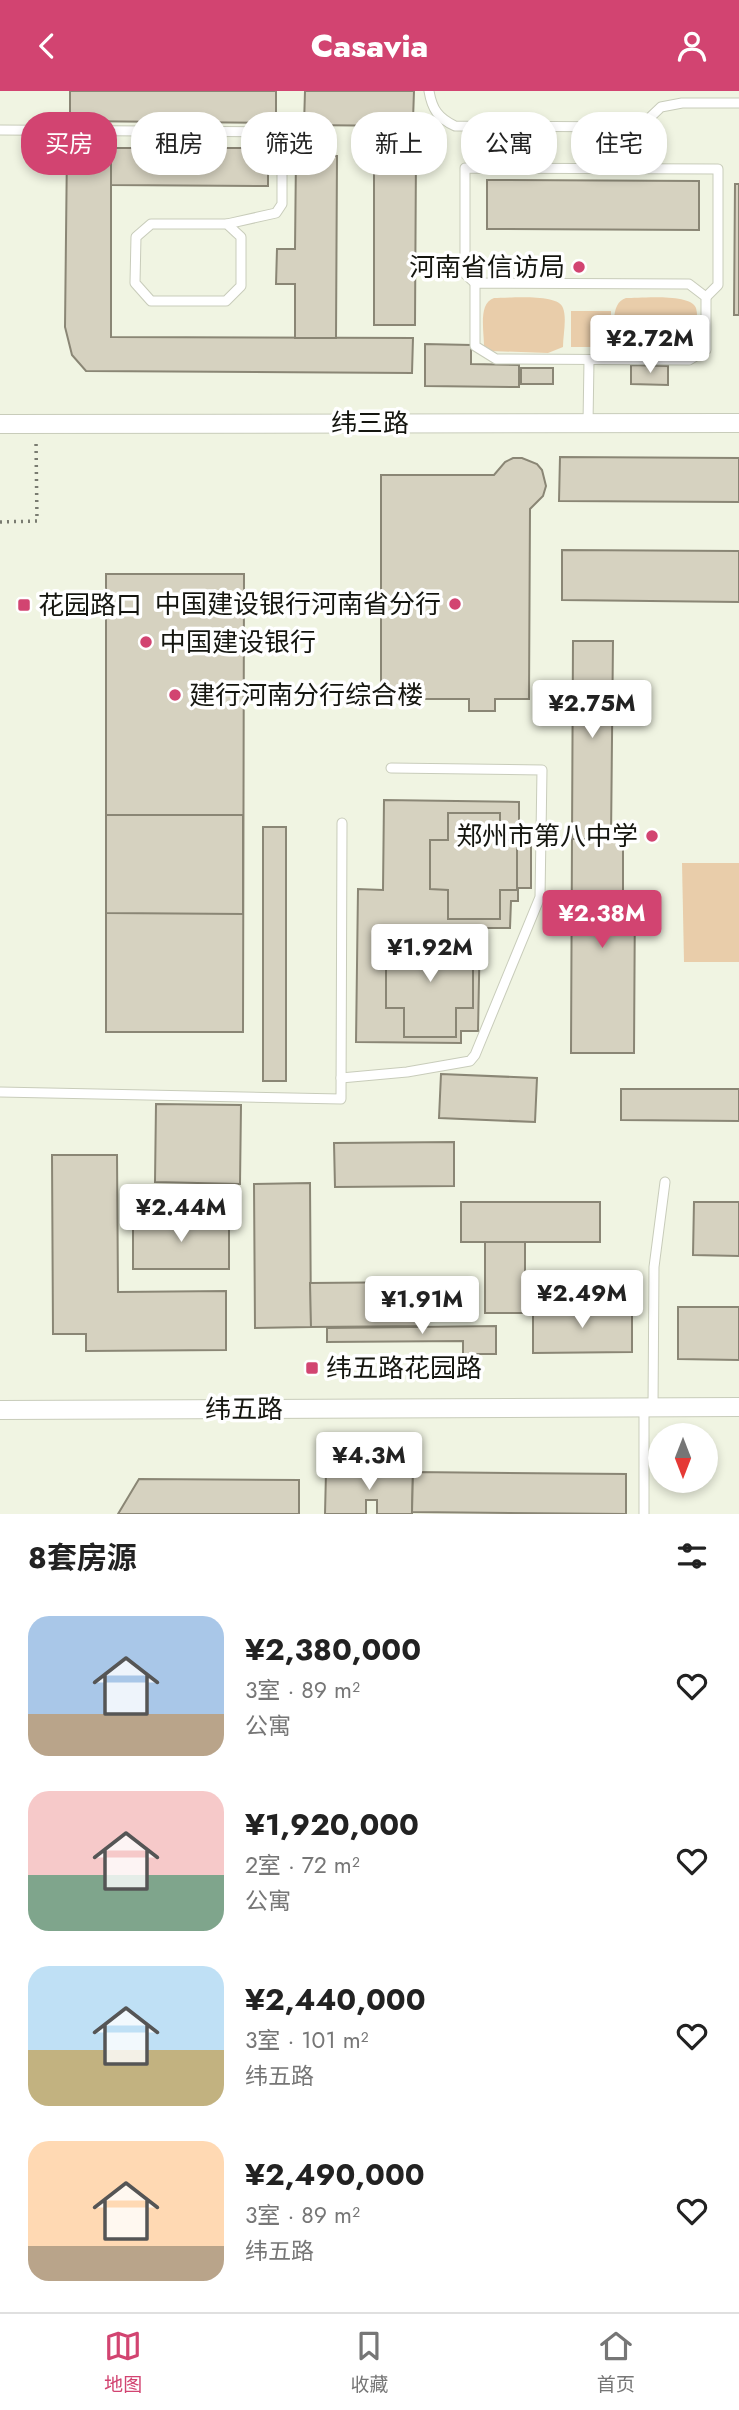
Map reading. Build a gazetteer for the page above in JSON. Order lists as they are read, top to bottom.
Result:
{
  "streets": {
    "street": ["纬三路", "纬五路"]
  },
  "places": {
    "other": [
      "河南省信访局",
      "中国建设银行河南省分行",
      "中国建设银行",
      "建行河南分行综合楼",
      "郑州市第八中学"
    ],
    "transit": ["花园路口", "纬五路花园路"]
  },
  "north": "bottom",
  "page": {
    "header": "Casavia",
    "chip": [
      "买房",
      "租房",
      "筛选",
      "新上",
      "公寓",
      "住宅"
    ],
    "price": [
      "¥2.72M",
      "¥2.75M",
      "¥2.38M",
      "¥1.92M",
      "¥2.44M",
      "¥2.49M",
      "¥1.91M",
      "¥4.3M"
    ],
    "heading": "8套房源",
    "list": [
      {
        "name": "¥2,380,000",
        "note": "3室 · 89 m² · 公寓"
      },
      {
        "name": "¥1,920,000",
        "note": "2室 · 72 m² · 公寓"
      },
      {
        "name": "¥2,440,000",
        "note": "3室 · 101 m² · 纬五路"
      },
      {
        "name": "¥2,490,000",
        "note": "3室 · 89 m² · 纬五路"
      }
    ],
    "tabs": ["地图", "收藏", "首页"]
  }
}
